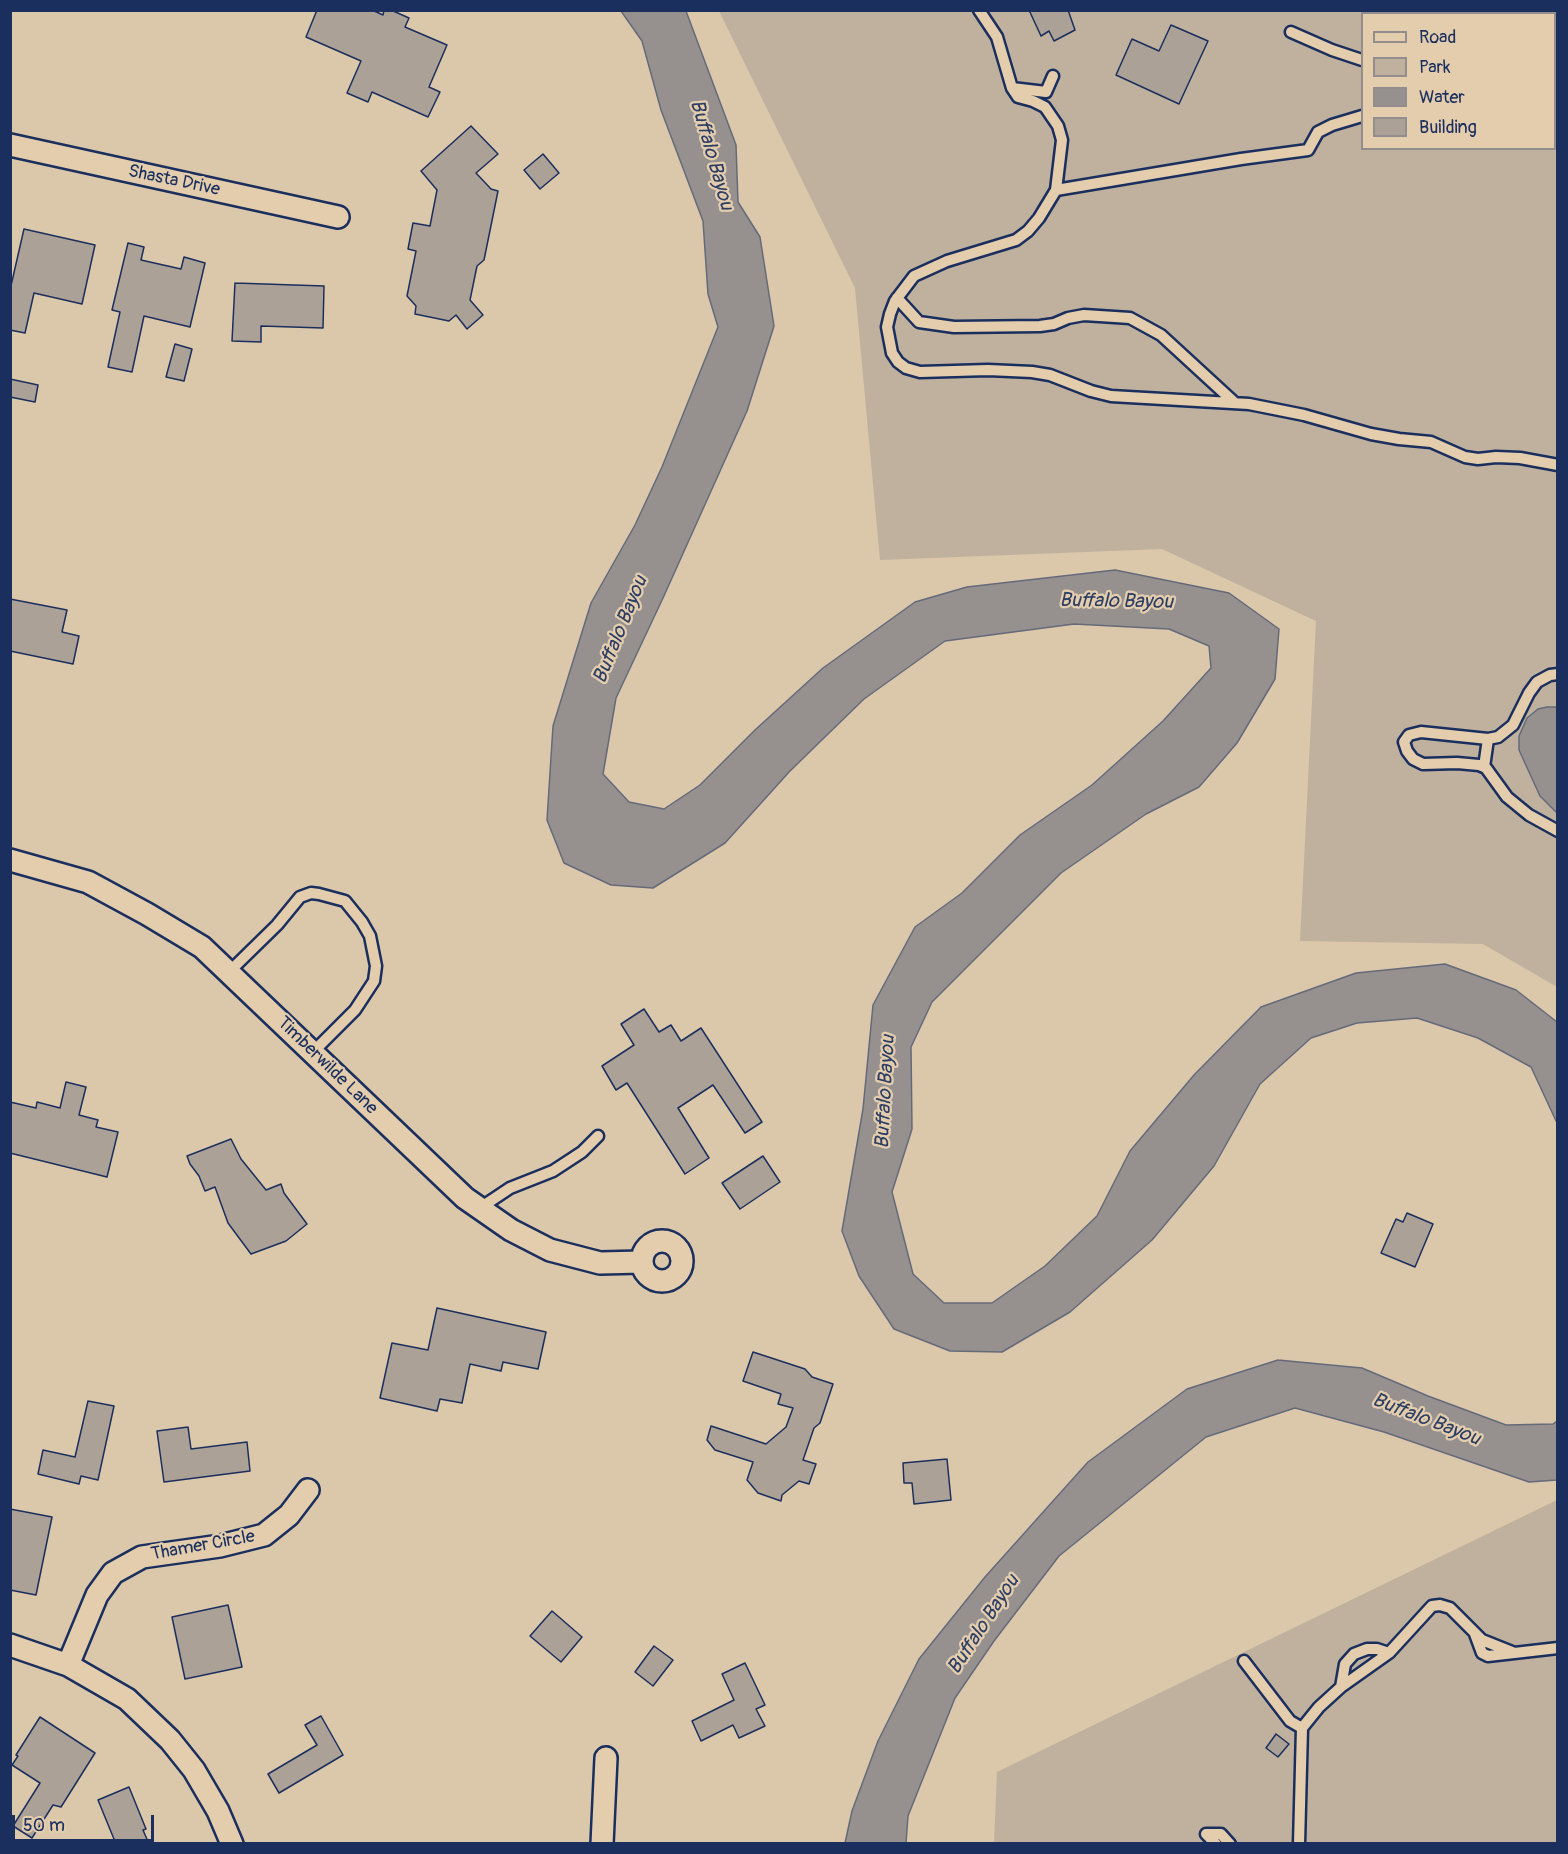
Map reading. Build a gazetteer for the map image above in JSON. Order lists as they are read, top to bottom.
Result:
{
  "streets": {
    "street": ["Shasta Drive", "Timberwilde Lane", "Thamer Circle"]
  },
  "water": ["Buffalo Bayou"],
  "legend": [
    "Road",
    "Park",
    "Water",
    "Building"
  ],
  "scale_bar": "50 m"
}
